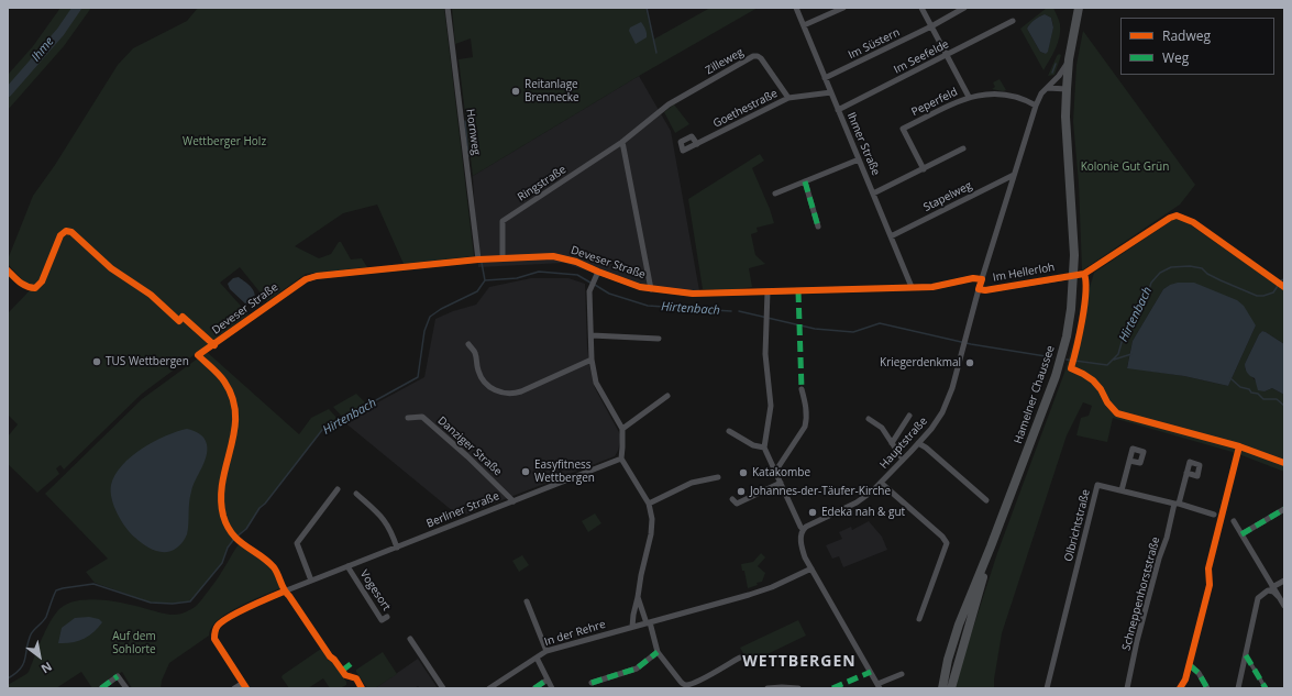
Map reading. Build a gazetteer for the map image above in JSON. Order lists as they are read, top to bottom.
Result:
{
  "streets": {
    "main road": ["Hamelner Chaussee"],
    "street": [
      "Im Süstern",
      "Im Seefelde",
      "Zilleweg",
      "Peperfeld",
      "Goethestraße",
      "Hornweg",
      "Ihmer Straße",
      "Ringstraße",
      "Stapelweg",
      "Deveser Straße",
      "Im Hellerloh",
      "Hauptstraße",
      "Danziger Straße",
      "Berliner Straße",
      "Olbrichtstraße",
      "Vogesort",
      "Schneppenhorststraße",
      "In der Rehre"
    ]
  },
  "crossings": [
    ["Im Süstern", "Peperfeld"],
    ["Im Süstern", "Ihmer Straße"],
    ["Im Seefelde", "Peperfeld"],
    ["Im Seefelde", "Ihmer Straße"],
    ["Zilleweg", "Goethestraße"],
    ["Zilleweg", "Ringstraße"],
    ["Peperfeld", "Hauptstraße"],
    ["Goethestraße", "Ihmer Straße"],
    ["Hornweg", "Deveser Straße"],
    ["Ihmer Straße", "Stapelweg"],
    ["Ihmer Straße", "Deveser Straße"],
    ["Ringstraße", "Deveser Straße"],
    ["Stapelweg", "Hauptstraße"],
    ["Deveser Straße", "Hauptstraße"],
    ["Im Hellerloh", "Hamelner Chaussee"],
    ["Im Hellerloh", "Hauptstraße"],
    ["Hamelner Chaussee", "Hauptstraße"],
    ["Danziger Straße", "Berliner Straße"],
    ["Berliner Straße", "Vogesort"],
    ["Olbrichtstraße", "Schneppenhorststraße"]
  ],
  "districts": ["WETTBERGEN"],
  "water": ["Ihme", "Hirtenbach"],
  "parks": ["Wettberger Holz", "Kolonie Gut Grün", "Auf dem Sohlorte"],
  "places": [
    "Reitanlage Brennecke",
    "TUS Wettbergen",
    "Kriegerdenkmal",
    "Easyfitness Wettbergen",
    "Katakombe",
    "Johannes-der-Täufer-Kirche",
    "Edeka nah & gut"
  ],
  "legend": ["Radweg", "Weg"],
  "north": "bottom right"
}
